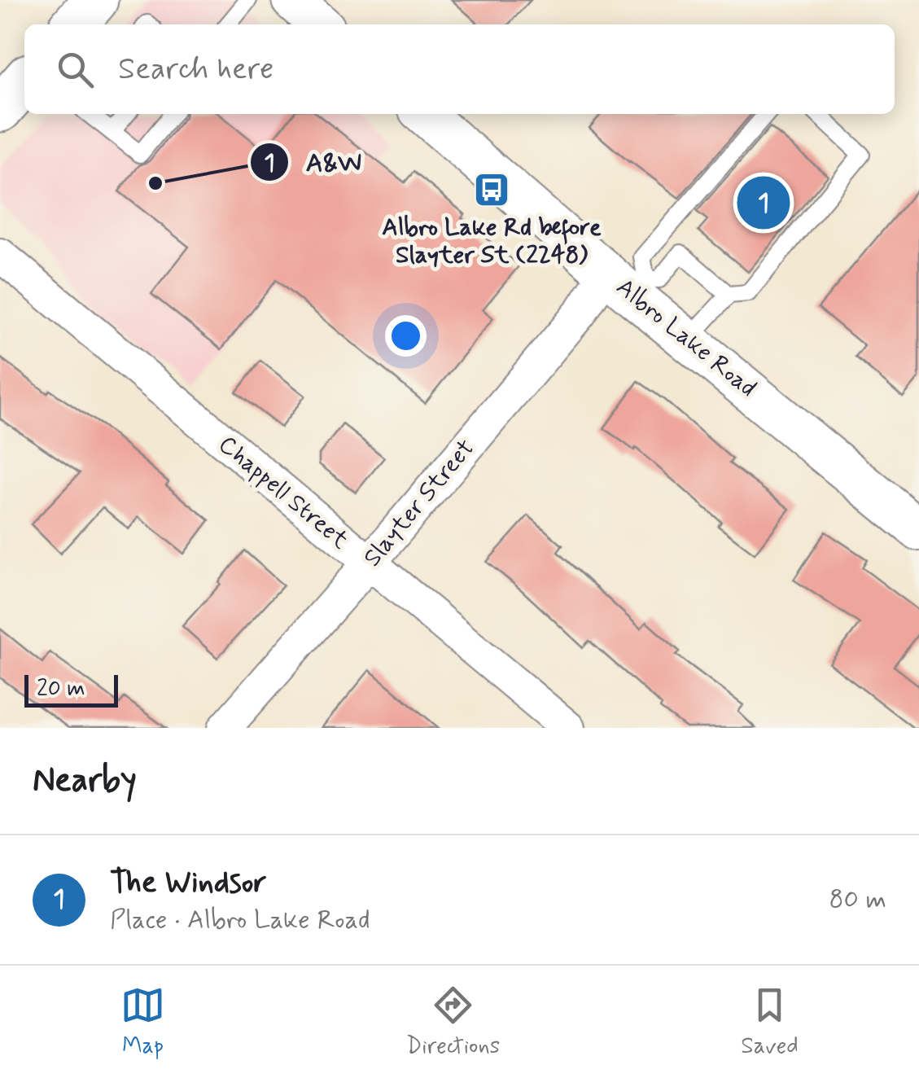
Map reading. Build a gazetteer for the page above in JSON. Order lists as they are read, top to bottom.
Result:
{
  "streets": {
    "street": ["Albro Lake Road", "Chappell Street", "Slayter Street"]
  },
  "crossings": [
    ["Albro Lake Road", "Slayter Street"],
    ["Chappell Street", "Slayter Street"]
  ],
  "places": {
    "other": ["A&W"],
    "bus stop": ["Albro Lake Rd before Slayter St (2248)"]
  },
  "scale_bar": "20 m",
  "page": {
    "search": "Search here",
    "pins": "1",
    "scale": "20 m",
    "heading": "Nearby",
    "list": [
      {
        "mark": "1",
        "name": "The Windsor",
        "note": "Place · Albro Lake Road",
        "value": "80 m"
      }
    ],
    "nav": ["Map", "Directions", "Saved"]
  }
}
